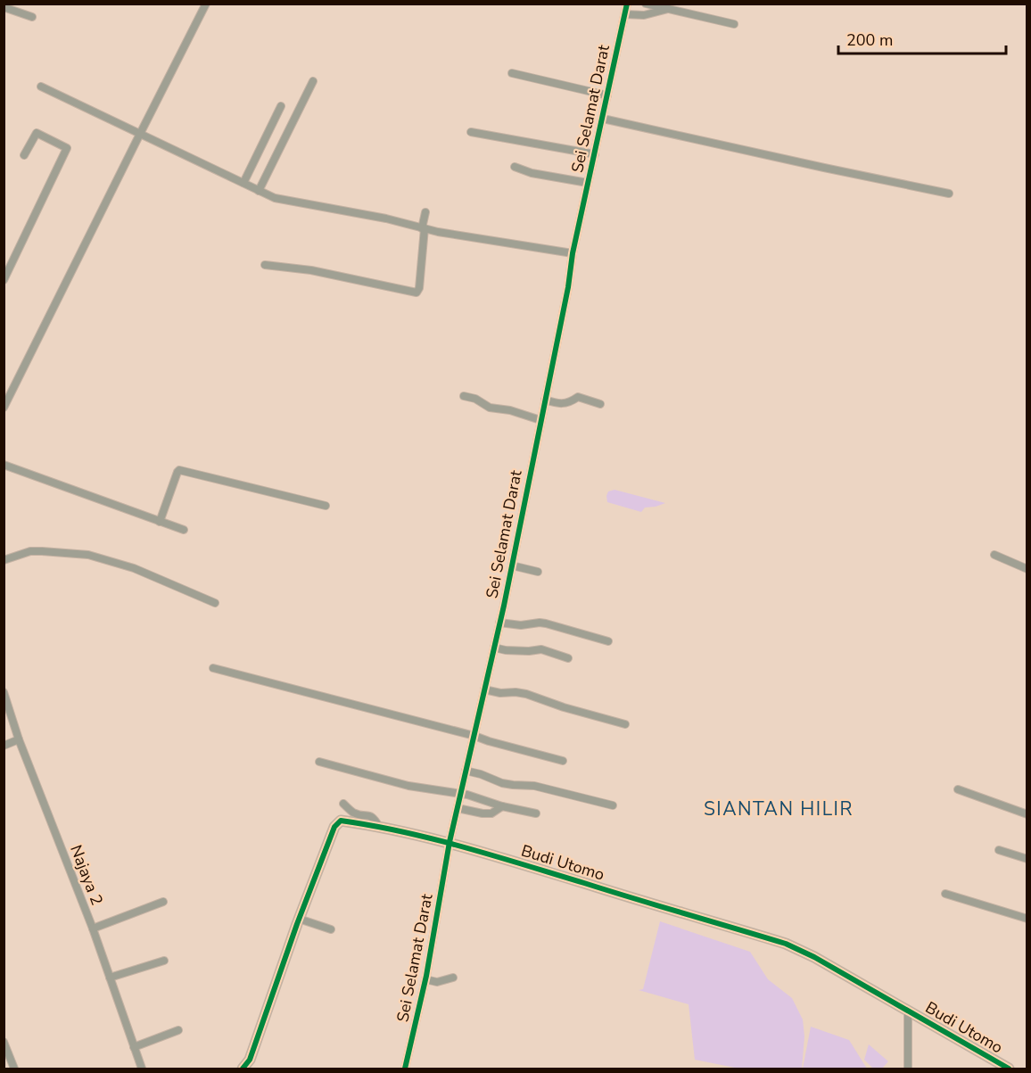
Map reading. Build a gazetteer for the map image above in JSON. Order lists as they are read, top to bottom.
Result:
{
  "streets": {
    "street": ["Sei Selamat Darat", "Budi Utomo", "Najaya 2"]
  },
  "crossings": [
    ["Sei Selamat Darat", "Budi Utomo"]
  ],
  "districts": ["SIANTAN HILIR"],
  "scale_bar": "200 m"
}
